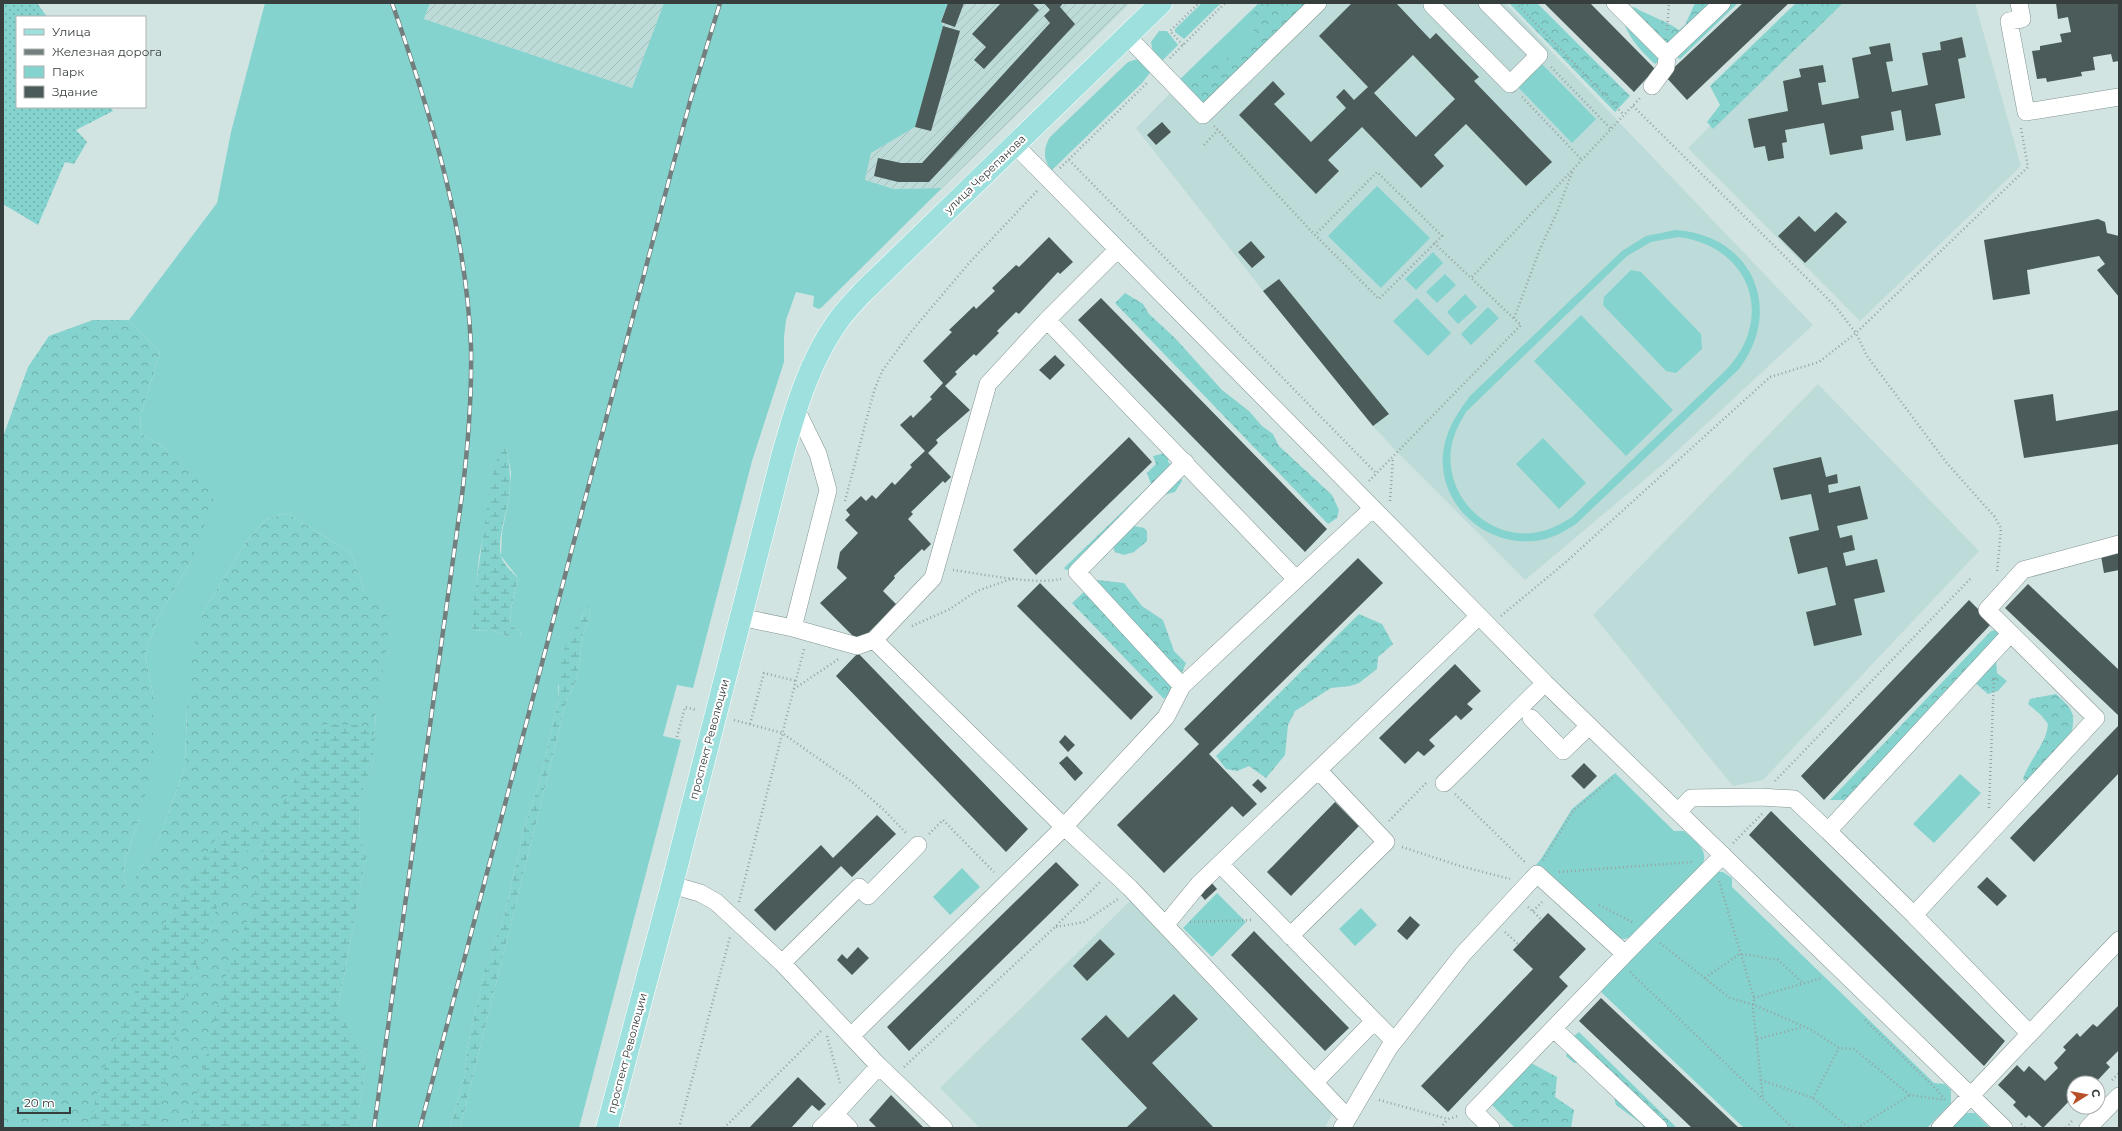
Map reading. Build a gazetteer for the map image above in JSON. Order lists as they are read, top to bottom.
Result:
{
  "streets": {
    "main road": ["улица Черепанова", "проспект Революции"]
  },
  "crossings": [
    ["улица Черепанова", "проспект Революции"]
  ],
  "legend": [
    "Улица",
    "Железная дорога",
    "Парк",
    "Здание"
  ],
  "scale_bar": "20 m",
  "north": "right"
}
